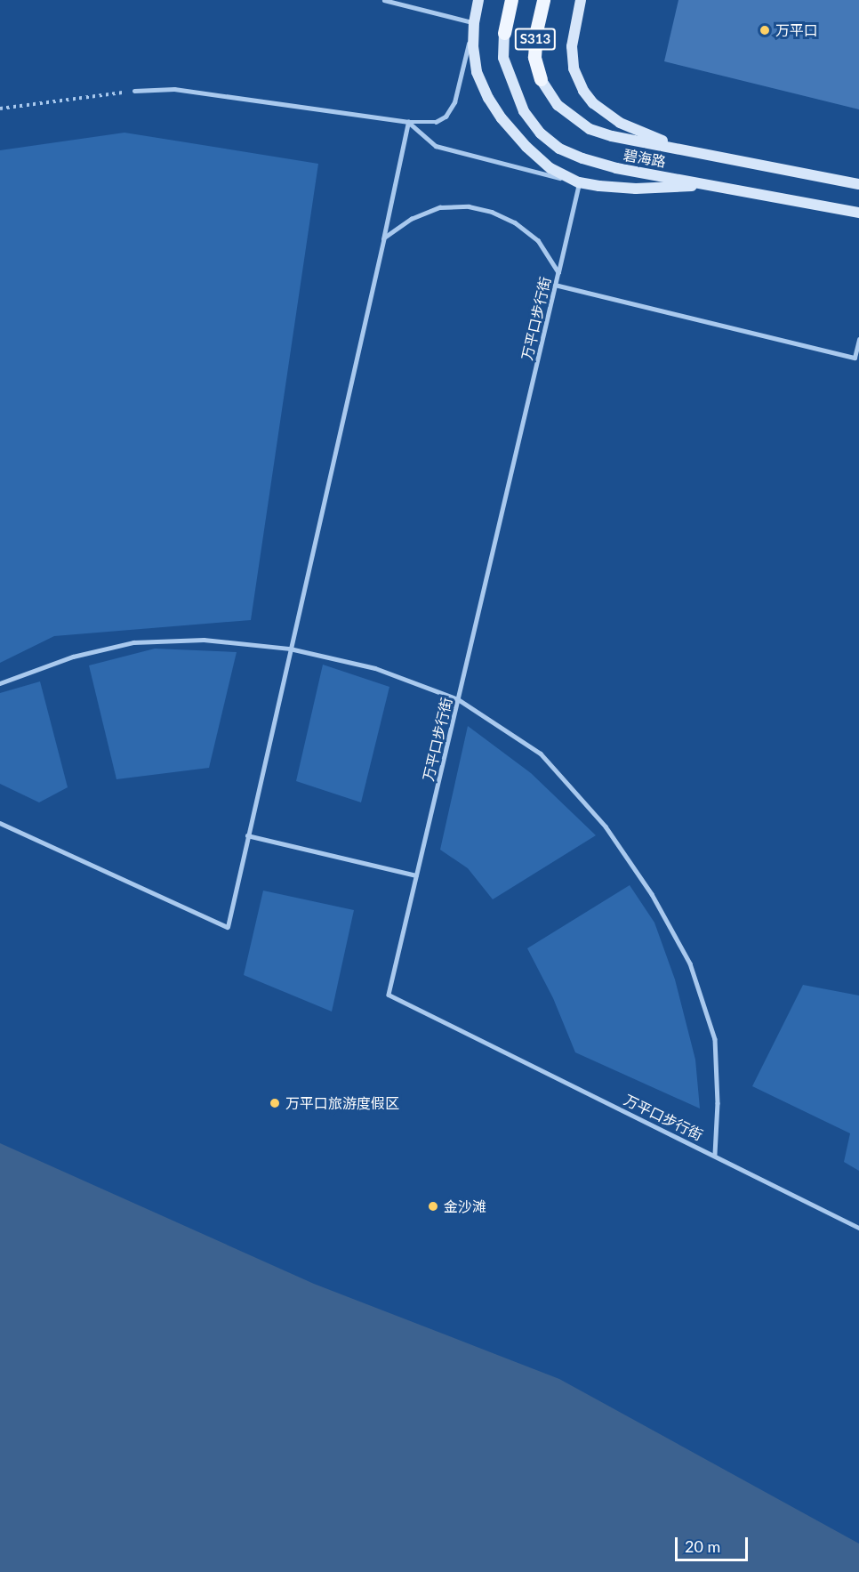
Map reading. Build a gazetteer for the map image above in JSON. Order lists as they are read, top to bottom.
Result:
{
  "streets": {
    "main road": ["S313", "碧海路"],
    "lane": ["万平口步行街"]
  },
  "crossings": [
    ["S313", "碧海路"]
  ],
  "places": ["万平口", "万平口旅游度假区", "金沙滩"],
  "scale_bar": "20 m"
}
